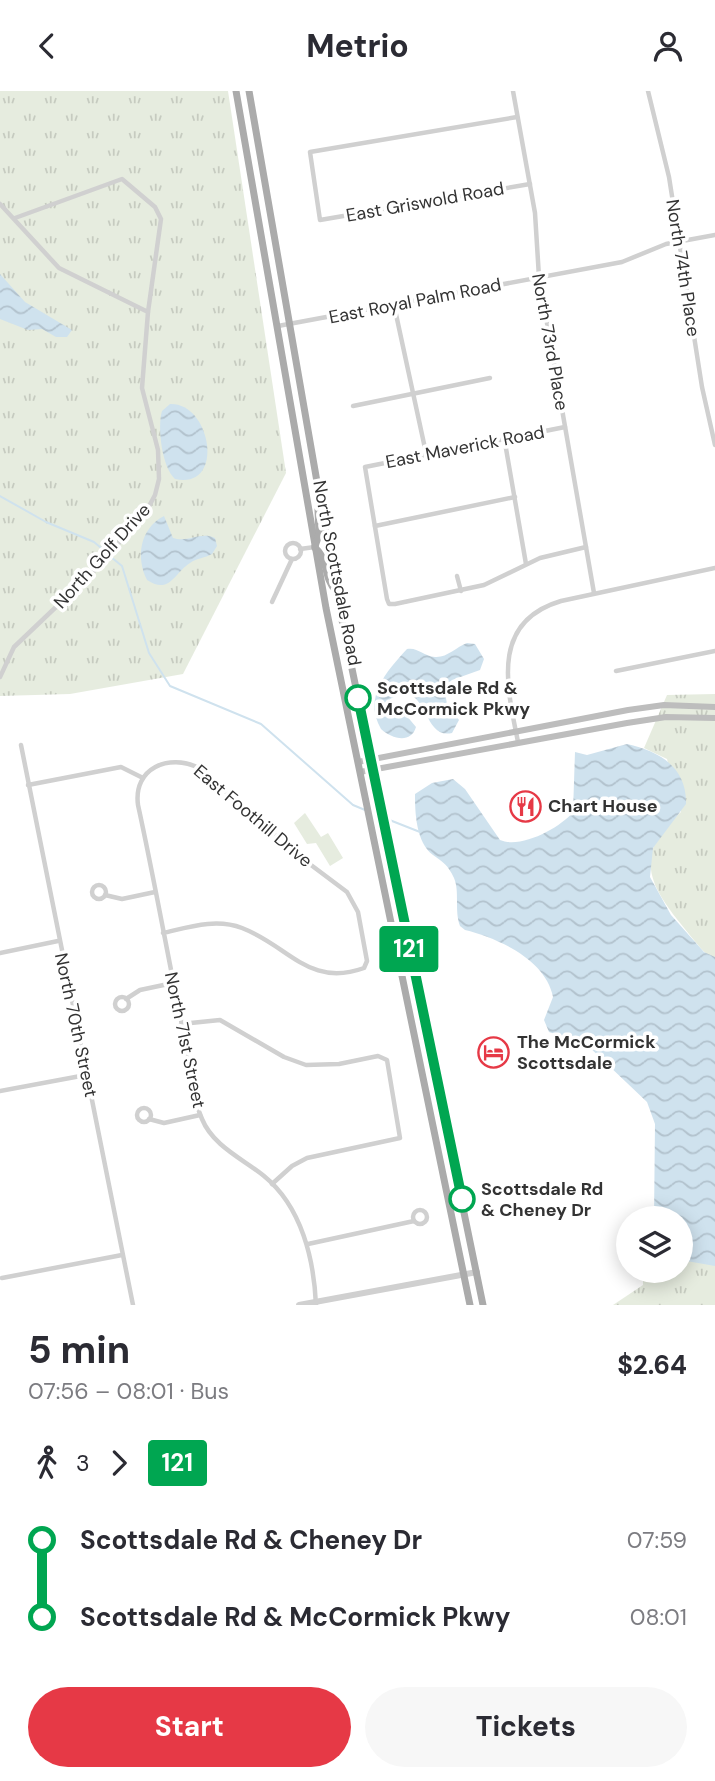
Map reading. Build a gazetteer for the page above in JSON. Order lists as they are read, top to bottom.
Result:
{
  "streets": {
    "main road": ["North Scottsdale Road"],
    "street": [
      "East Griswold Road",
      "North 74th Place",
      "East Royal Palm Road",
      "North 73rd Place",
      "East Maverick Road",
      "North Golf Drive",
      "East Foothill Drive",
      "North 70th Street",
      "North 71st Street"
    ]
  },
  "crossings": [
    ["East Griswold Road", "North 73rd Place"],
    ["North 74th Place", "East Royal Palm Road"],
    ["East Royal Palm Road", "North 73rd Place"],
    ["East Royal Palm Road", "North Scottsdale Road"],
    ["North 73rd Place", "East Maverick Road"],
    ["East Foothill Drive", "North 71st Street"]
  ],
  "places": {
    "other": ["Scottsdale Rd & McCormick Pkwy", "Scottsdale Rd & Cheney Dr"],
    "restaurant": ["Chart House"],
    "hotel": ["The McCormick Scottsdale"]
  },
  "lines": ["bus line 121"],
  "page": {
    "header": "Metrio",
    "on_map": "121",
    "heading": ["5 min", "07:56 – 08:01 · Bus", "$2.64"],
    "legs": ["3", "121"],
    "list": [
      {
        "name": "Scottsdale Rd & Cheney Dr",
        "value": "07:59"
      },
      {
        "name": "Scottsdale Rd & McCormick Pkwy",
        "value": "08:01"
      }
    ],
    "buttons": ["Start", "Tickets"]
  }
}
